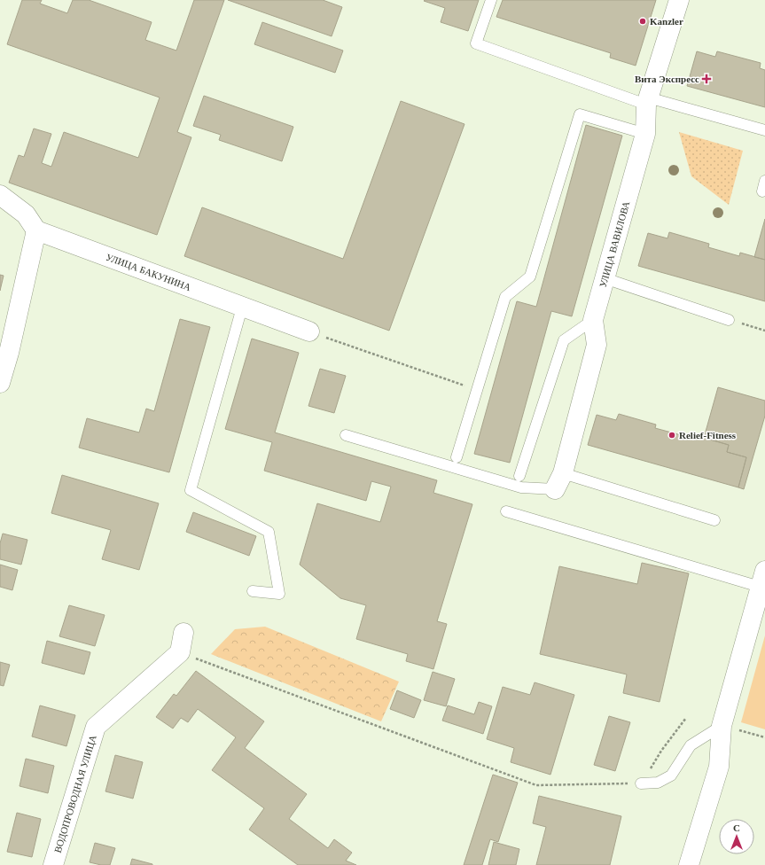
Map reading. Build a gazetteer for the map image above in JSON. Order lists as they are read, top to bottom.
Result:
{
  "streets": {
    "street": ["УЛИЦА ВАВИЛОВА", "УЛИЦА БАКУНИНА", "ВОДОПРОВОДНАЯ УЛИЦА"]
  },
  "places": {
    "other": ["Kanzler", "Relief-Fitness"],
    "health": ["Вита Экспресс"]
  },
  "north": "top"
}
